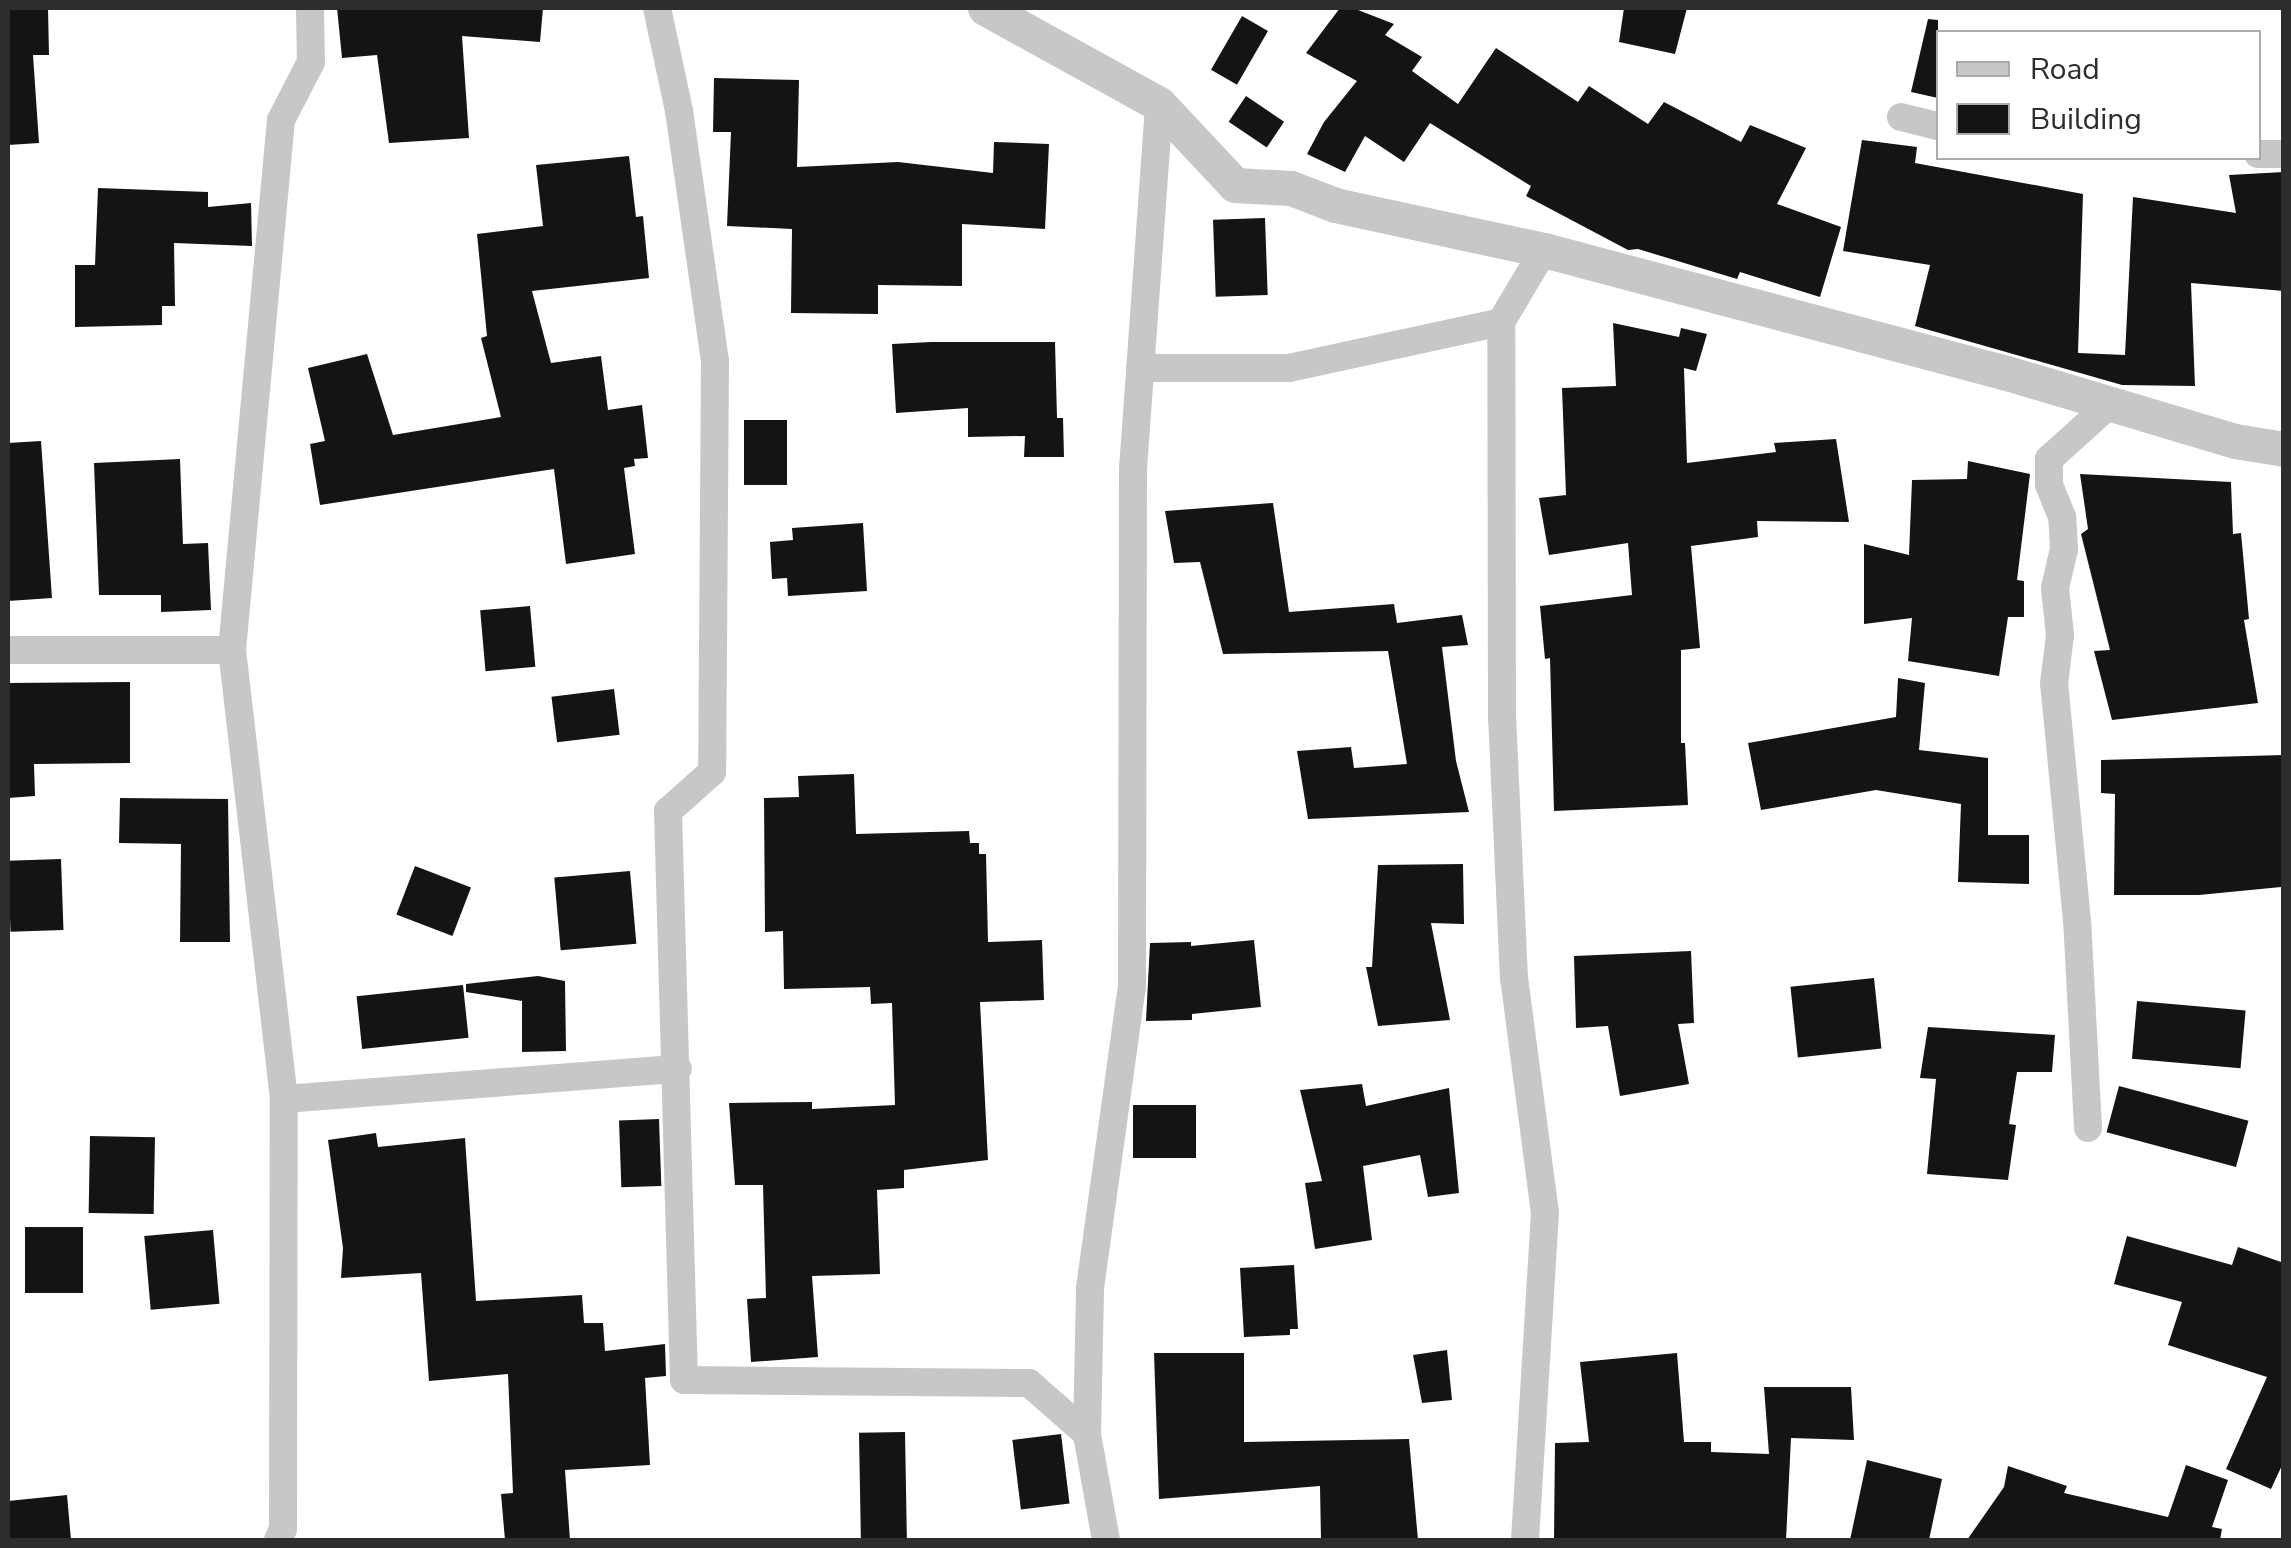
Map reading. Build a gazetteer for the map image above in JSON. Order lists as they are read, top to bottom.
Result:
{
  "legend": ["Road", "Building"]
}
